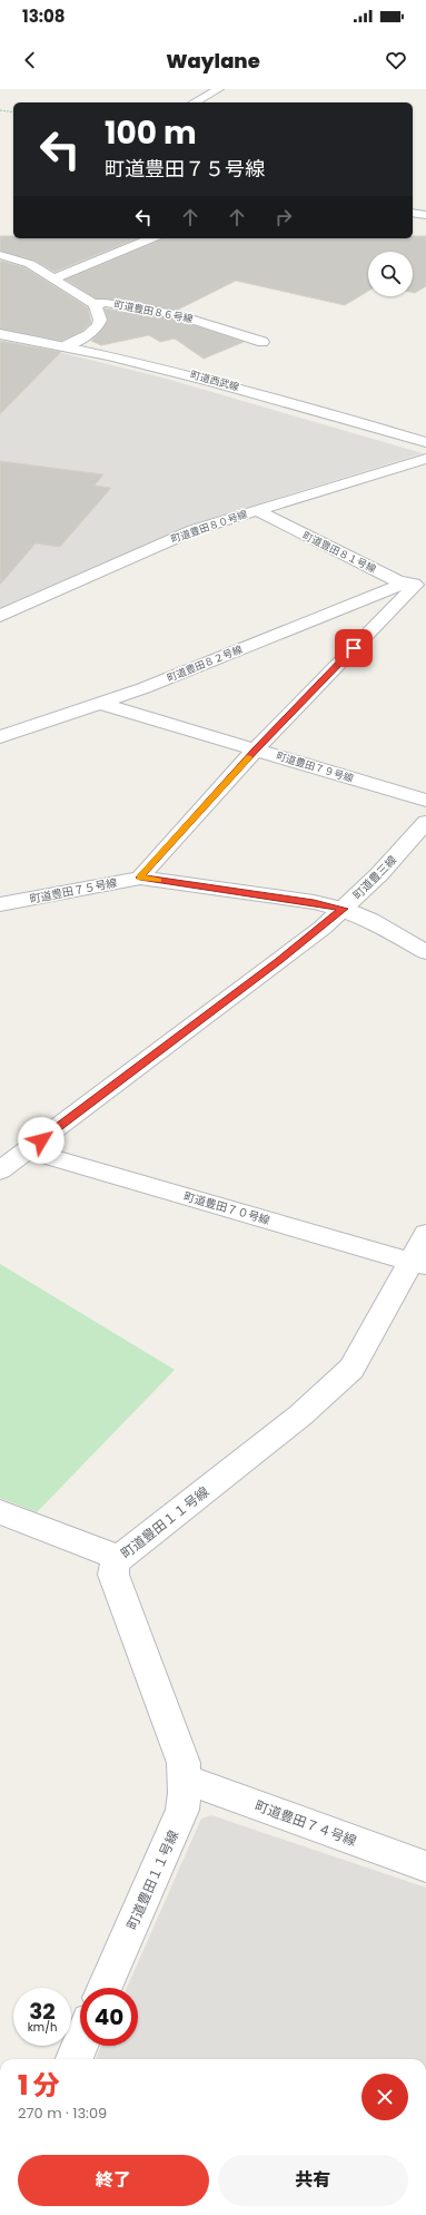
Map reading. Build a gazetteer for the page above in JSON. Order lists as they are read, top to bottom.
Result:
{
  "streets": {
    "street": [
      "町道豊田８６号線",
      "町道西武線",
      "町道豊田８０号線",
      "町道豊田８１号線",
      "町道豊田８２号線",
      "町道豊田７９号線",
      "町道豊三線",
      "町道豊田７５号線",
      "町道豊田７０号線",
      "町道豊田１１号線",
      "町道豊田７４号線"
    ]
  },
  "crossings": [
    ["町道豊田８０号線", "町道豊田８１号線"],
    ["町道豊田８１号線", "町道豊田８２号線"],
    ["町道豊田８２号線", "町道豊田７９号線"],
    ["町道豊三線", "町道豊田７５号線"],
    ["町道豊三線", "町道豊田７０号線"],
    ["町道豊田７０号線", "町道豊田１１号線"],
    ["町道豊田１１号線", "町道豊田７４号線"]
  ],
  "page": {
    "status": "13:08",
    "header": "Waylane",
    "turn": ["100 m", "町道豊田７５号線"],
    "speed": "32 km/h",
    "limit": "40",
    "heading": ["1 分", "270 m · 13:09"],
    "buttons": ["終了", "共有"]
  }
}
